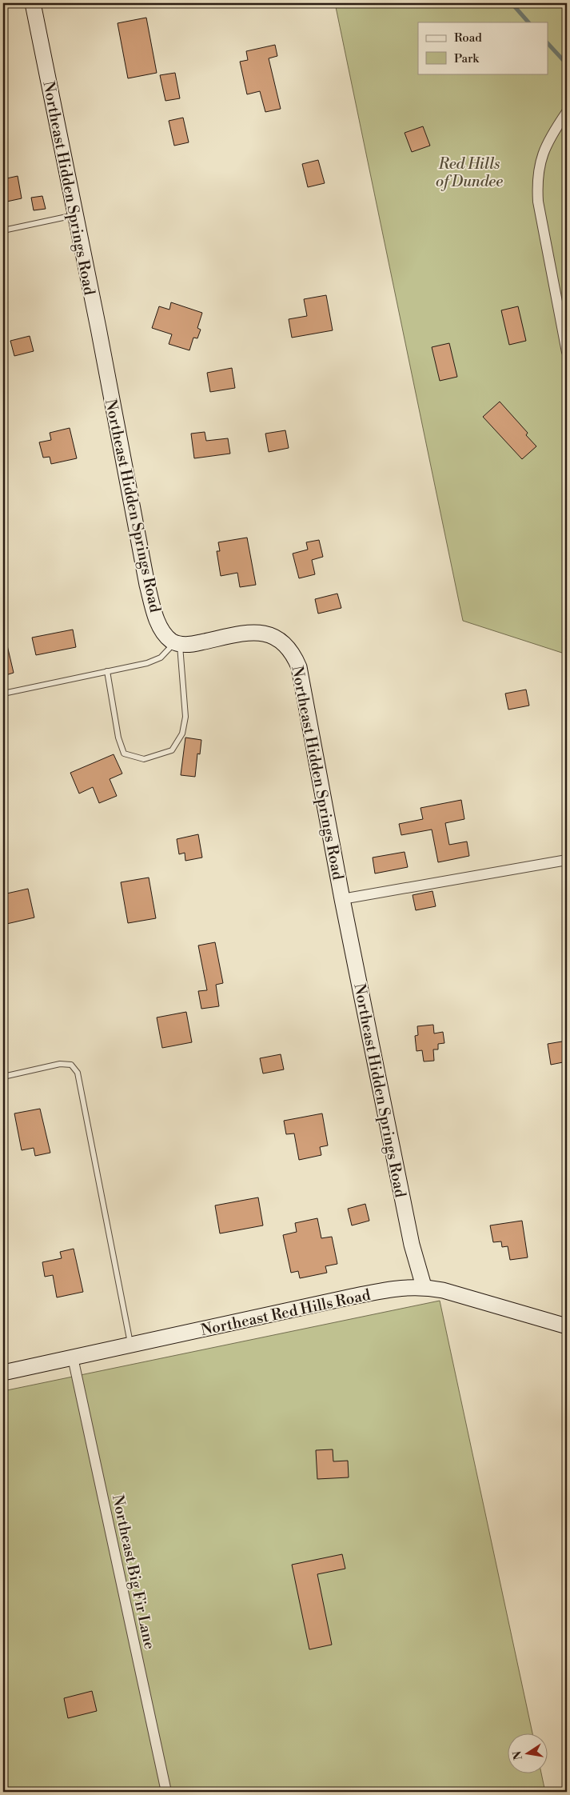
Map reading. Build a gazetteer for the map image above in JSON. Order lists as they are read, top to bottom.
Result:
{
  "streets": {
    "street": ["Northeast Hidden Springs Road", "Northeast Red Hills Road", "Northeast Big Fir Lane"]
  },
  "crossings": [
    ["Northeast Hidden Springs Road", "Northeast Red Hills Road"],
    ["Northeast Red Hills Road", "Northeast Big Fir Lane"]
  ],
  "parks": ["Red Hills of Dundee"],
  "legend": ["Road", "Park"],
  "north": "left"
}
